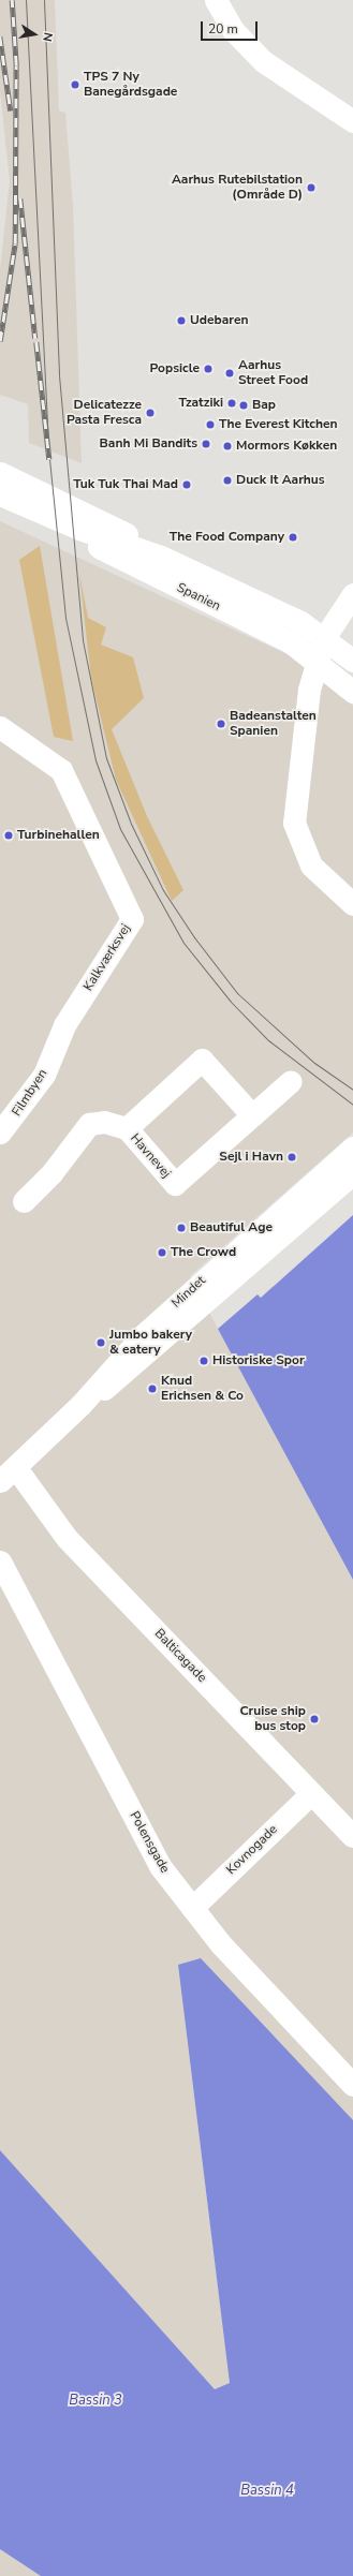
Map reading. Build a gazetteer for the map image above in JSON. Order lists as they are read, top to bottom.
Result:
{
  "streets": {
    "street": [
      "Spanien",
      "Kalkværksvej",
      "Filmbyen",
      "Havnevej",
      "Mindet",
      "Balticagade",
      "Polensgade",
      "Kovnogade"
    ]
  },
  "crossings": [
    ["Kalkværksvej", "Filmbyen"],
    ["Mindet", "Balticagade"],
    ["Balticagade", "Kovnogade"],
    ["Polensgade", "Kovnogade"]
  ],
  "water": ["Bassin 3", "Bassin 4"],
  "places": [
    "TPS 7 Ny Banegårdsgade",
    "Aarhus Rutebilstation (Område D)",
    "Udebaren",
    "Popsicle",
    "Aarhus Street Food",
    "Tzatziki",
    "Bap",
    "Delicatezze Pasta Fresca",
    "The Everest Kitchen",
    "Banh Mi Bandits",
    "Mormors Køkken",
    "Duck It Aarhus",
    "Tuk Tuk Thai Mad",
    "The Food Company",
    "Badeanstalten Spanien",
    "Turbinehallen",
    "Sejl i Havn",
    "Beautiful Age",
    "The Crowd",
    "Jumbo bakery & eatery",
    "Historiske Spor",
    "Knud Erichsen & Co",
    "Cruise ship bus stop"
  ],
  "scale_bar": "20 m",
  "north": "right"
}
